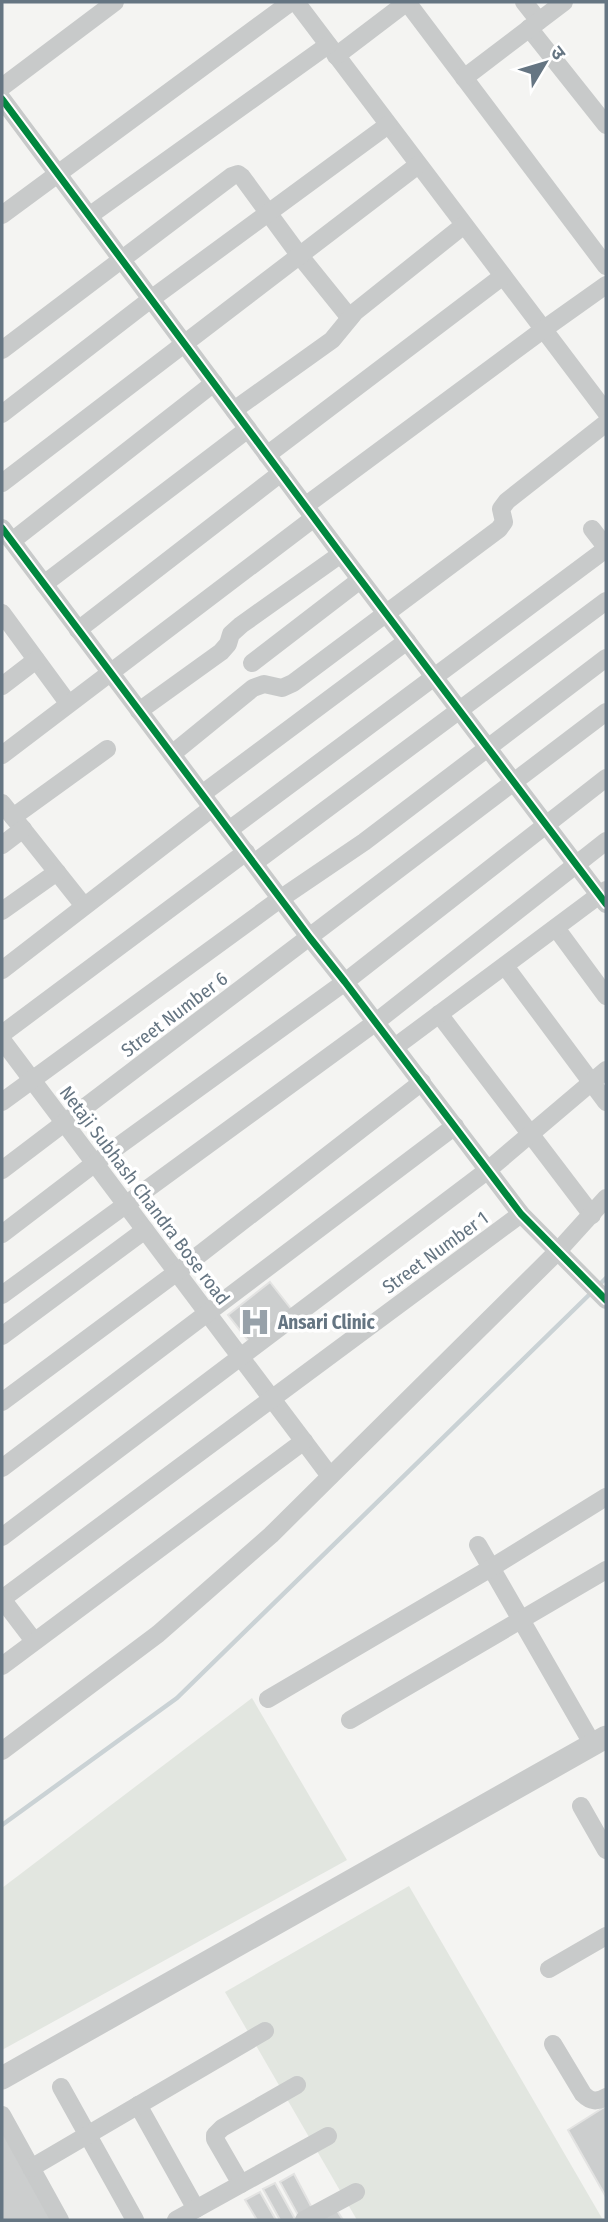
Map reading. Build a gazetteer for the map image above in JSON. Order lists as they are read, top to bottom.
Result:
{
  "streets": {
    "street": ["Street Number 6", "Netaji Subhash Chandra Bose road", "Street Number 1"]
  },
  "crossings": [
    ["Street Number 6", "Netaji Subhash Chandra Bose road"],
    ["Netaji Subhash Chandra Bose road", "Street Number 1"]
  ],
  "places": {
    "hospital": ["Ansari Clinic"]
  },
  "north": "top right"
}
